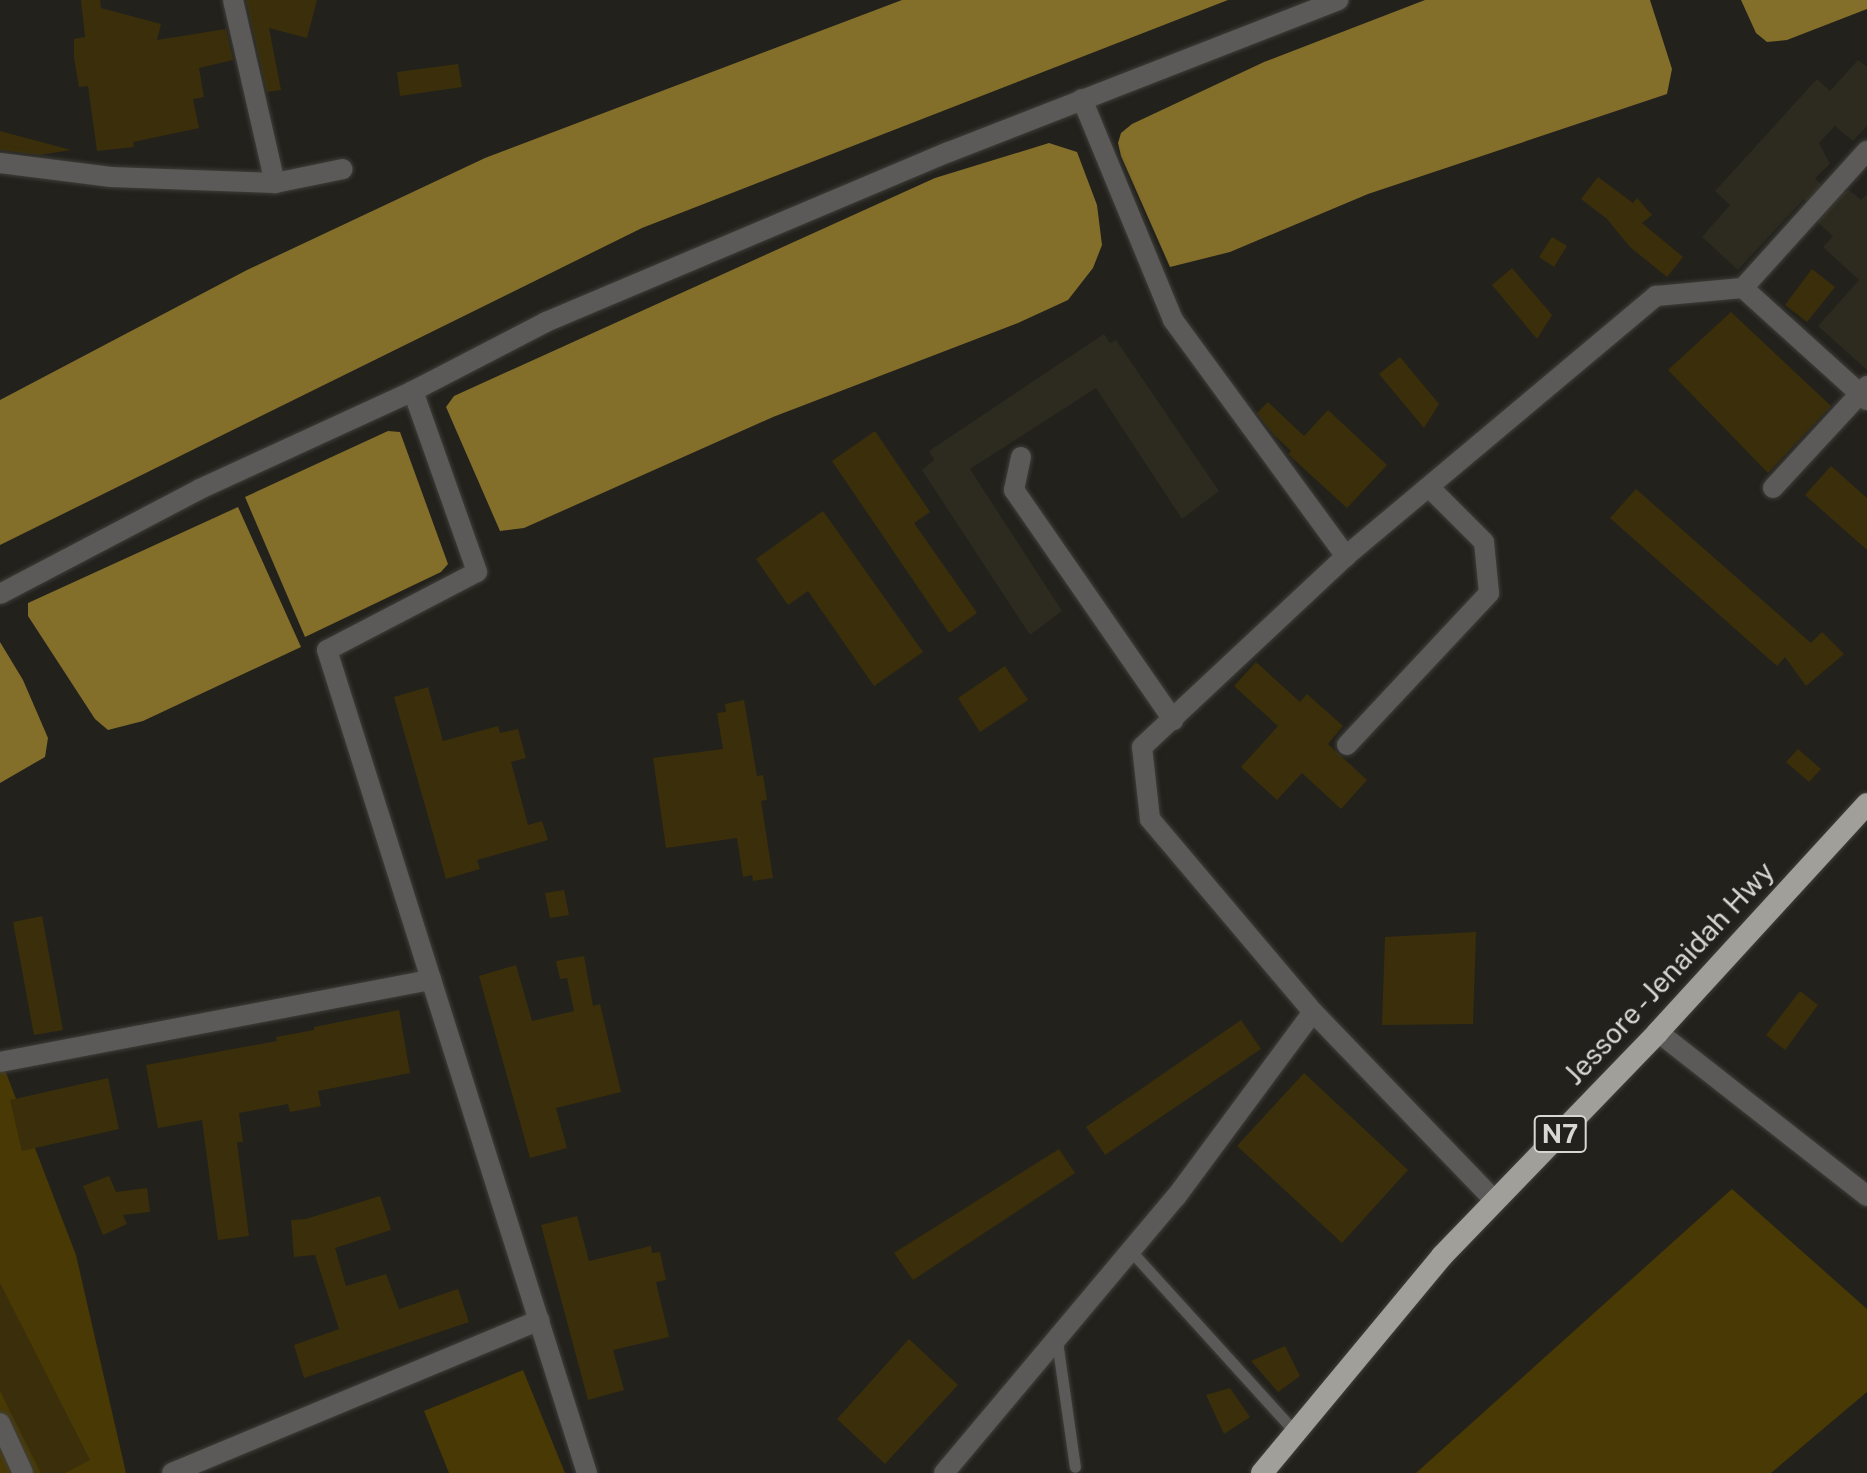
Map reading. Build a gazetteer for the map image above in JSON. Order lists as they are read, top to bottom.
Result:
{
  "streets": {
    "highway": ["Jessore - Jenaidah Hwy", "N7"]
  }
}
